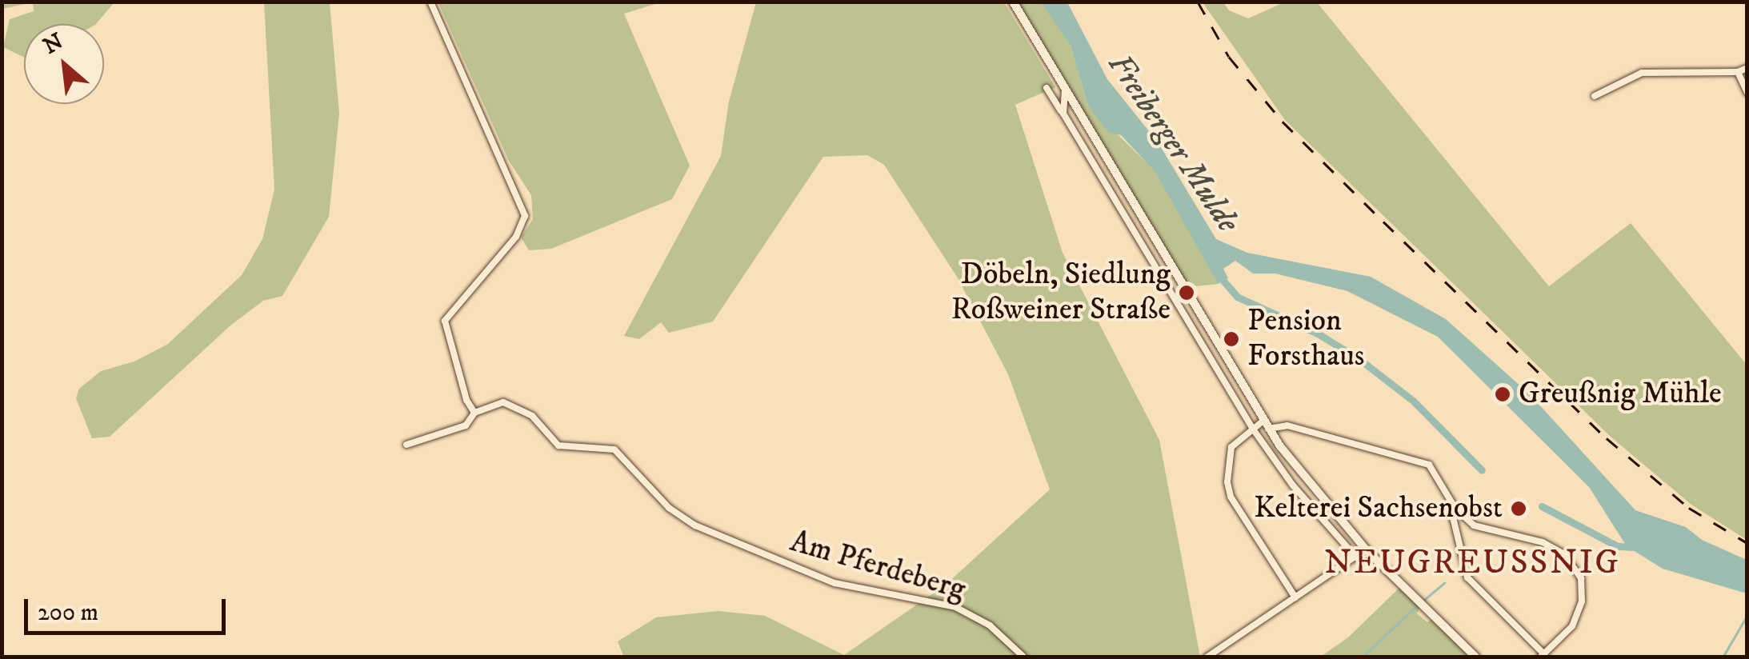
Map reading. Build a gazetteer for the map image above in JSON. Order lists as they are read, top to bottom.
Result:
{
  "streets": {
    "street": ["Am Pferdeberg"]
  },
  "districts": ["NEUGREUSSNIG"],
  "water": ["Freiberger Mulde"],
  "places": [
    "Döbeln, Siedlung Roßweiner Straße",
    "Pension Forsthaus",
    "Greußnig Mühle",
    "Kelterei Sachsenobst"
  ],
  "scale_bar": "200 m",
  "north": "top left"
}
